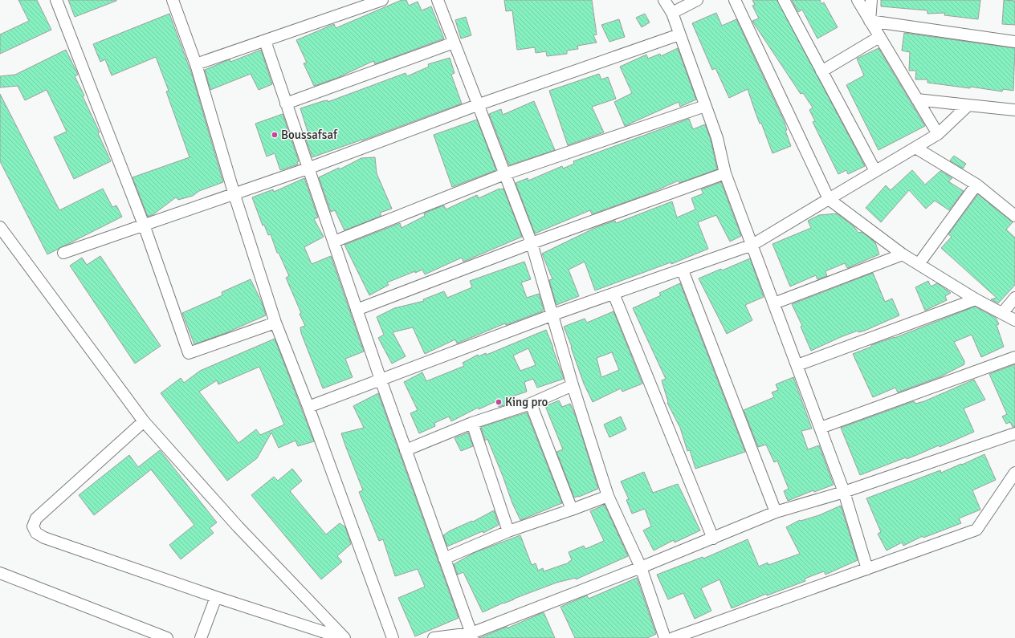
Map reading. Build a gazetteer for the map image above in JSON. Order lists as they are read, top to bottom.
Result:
{
  "places": ["Boussafsaf", "King pro"]
}
